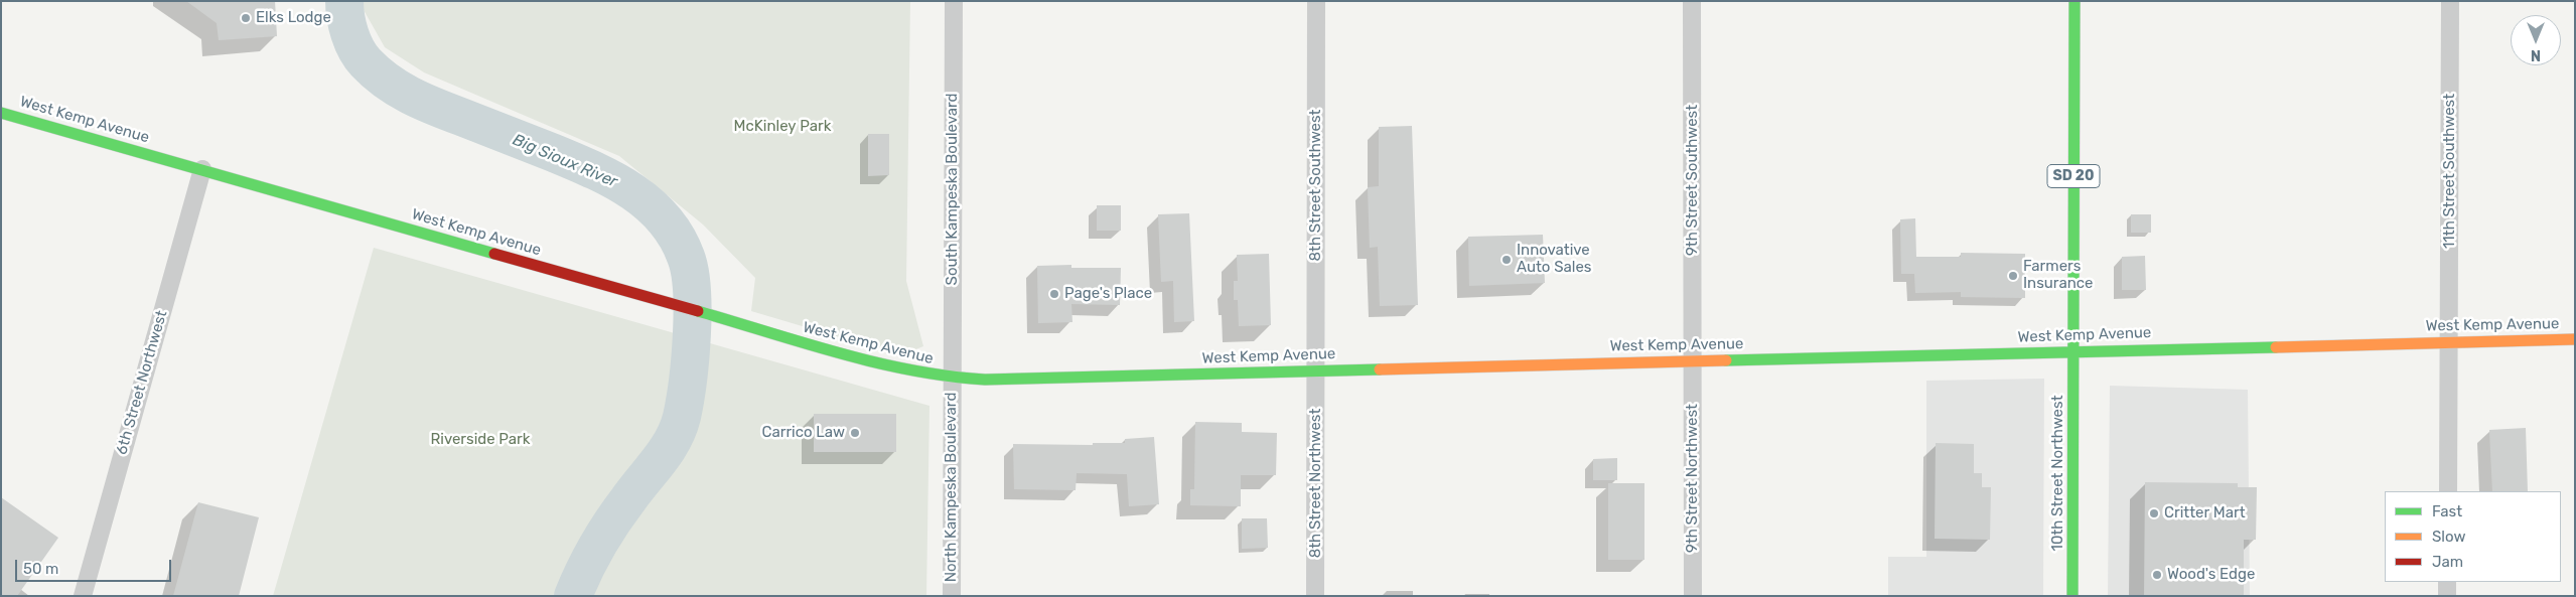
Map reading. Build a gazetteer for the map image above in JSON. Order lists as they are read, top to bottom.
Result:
{
  "streets": {
    "main road": ["West Kemp Avenue", "SD 20", "10th Street Northwest"],
    "street": [
      "11th Street Southwest",
      "9th Street Southwest",
      "8th Street Southwest",
      "South Kampeska Boulevard",
      "6th Street Northwest",
      "9th Street Northwest",
      "8th Street Northwest",
      "North Kampeska Boulevard"
    ]
  },
  "crossings": [
    ["West Kemp Avenue", "11th Street Southwest"],
    ["West Kemp Avenue", "SD 20"],
    ["West Kemp Avenue", "9th Street Southwest"],
    ["West Kemp Avenue", "8th Street Southwest"],
    ["West Kemp Avenue", "South Kampeska Boulevard"],
    ["West Kemp Avenue", "6th Street Northwest"],
    ["West Kemp Avenue", "10th Street Northwest"],
    ["West Kemp Avenue", "9th Street Northwest"],
    ["West Kemp Avenue", "8th Street Northwest"],
    ["West Kemp Avenue", "North Kampeska Boulevard"],
    ["SD 20", "10th Street Northwest"],
    ["9th Street Southwest", "9th Street Northwest"],
    ["8th Street Southwest", "8th Street Northwest"],
    ["South Kampeska Boulevard", "North Kampeska Boulevard"]
  ],
  "water": ["Big Sioux River"],
  "parks": ["McKinley Park", "Riverside Park"],
  "places": [
    "Elks Lodge",
    "Innovative Auto Sales",
    "Farmers Insurance",
    "Page's Place",
    "Carrico Law",
    "Critter Mart",
    "Wood's Edge"
  ],
  "legend": ["Fast", "Slow", "Jam"],
  "scale_bar": "50 m",
  "north": "bottom"
}
